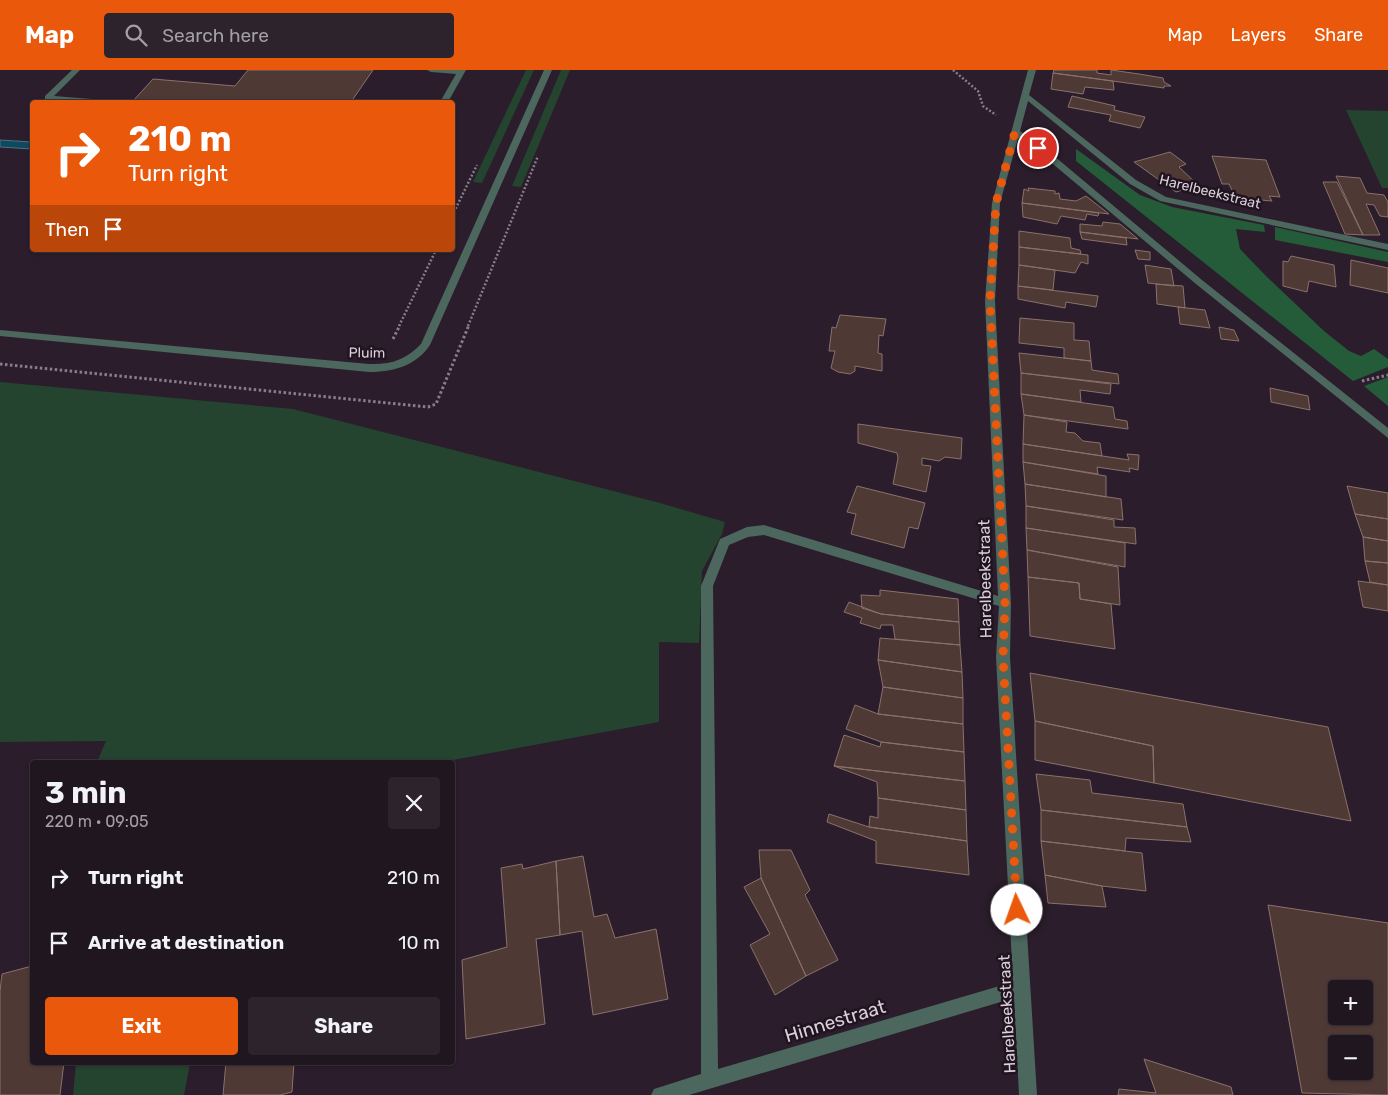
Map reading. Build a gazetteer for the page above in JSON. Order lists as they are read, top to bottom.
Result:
{
  "streets": {
    "street": ["Harelbeekstraat", "Pluim", "Hinnestraat"]
  },
  "crossings": [
    ["Harelbeekstraat", "Hinnestraat"]
  ],
  "page": {
    "header": "Map",
    "search": "Search here",
    "nav": ["Map", "Layers", "Share"],
    "turn": ["210 m", "Turn right"],
    "then": "Then",
    "heading": ["3 min", "220 m · 09:05"],
    "list": [
      {
        "name": "Turn right",
        "value": "210 m"
      },
      {
        "name": "Arrive at destination",
        "value": "10 m"
      }
    ],
    "map_buttons": ["+", "−"],
    "buttons": ["Exit", "Share"]
  }
}
